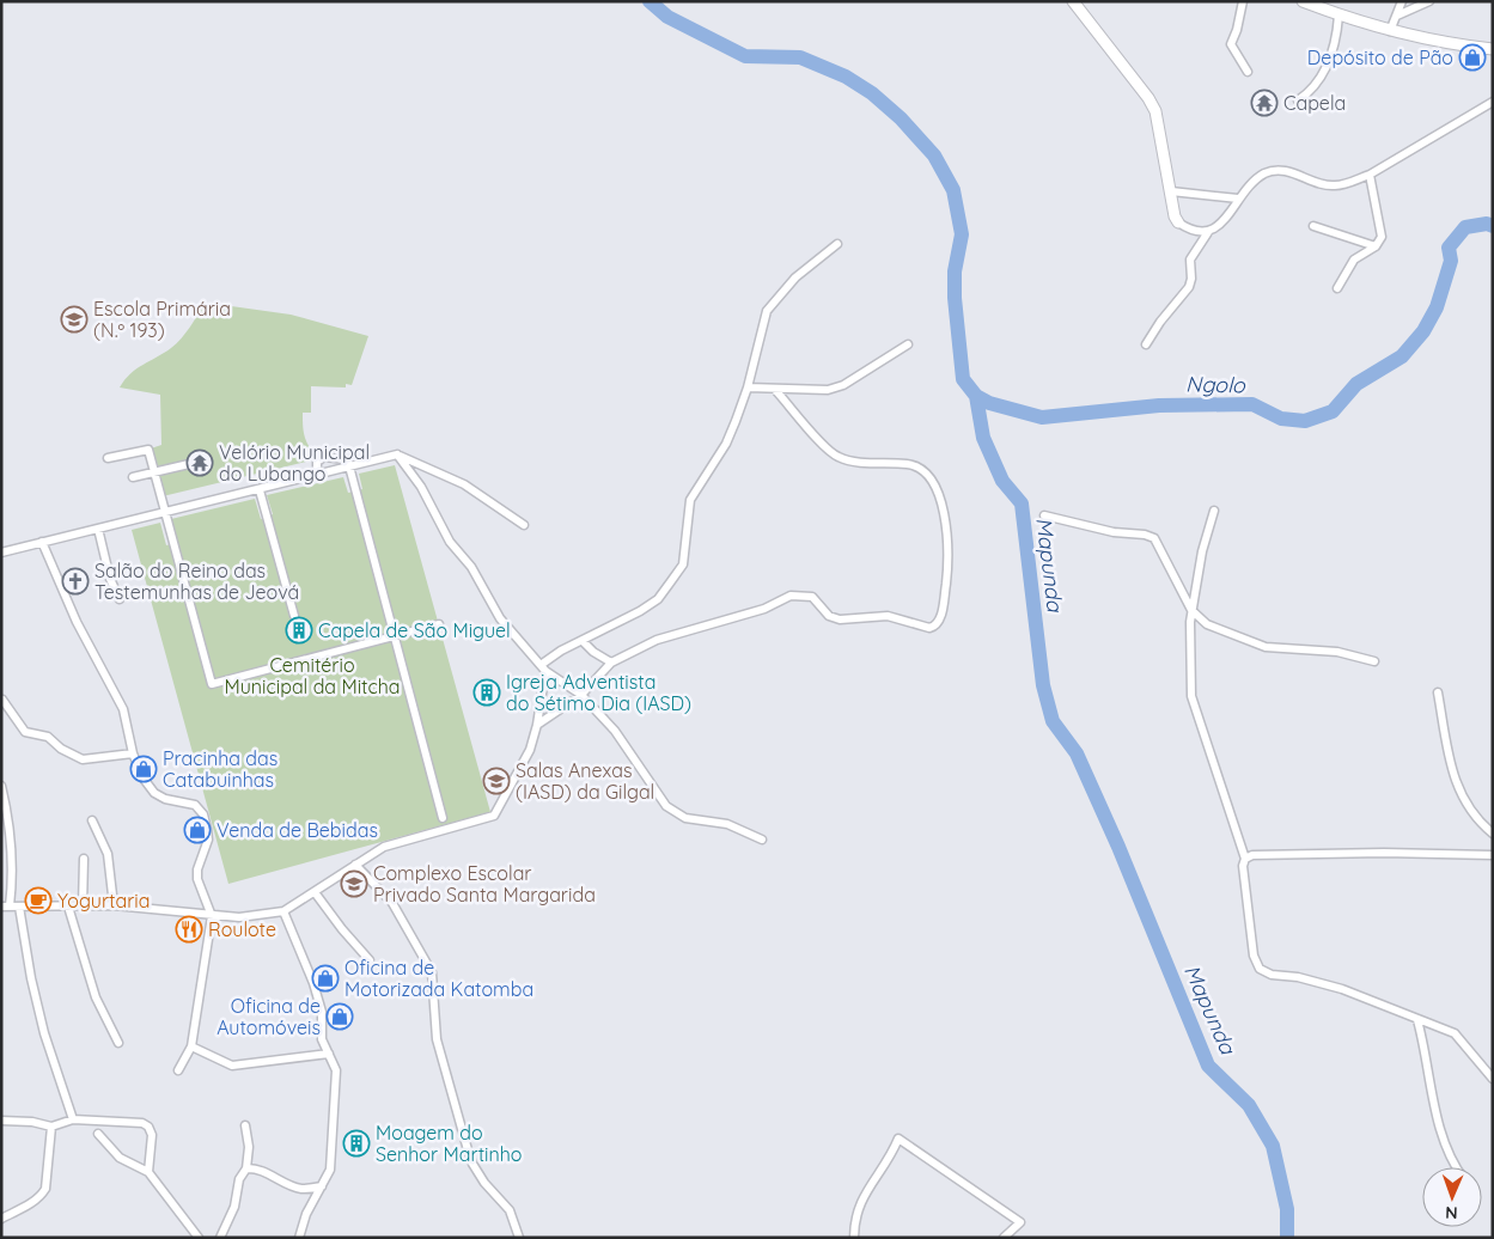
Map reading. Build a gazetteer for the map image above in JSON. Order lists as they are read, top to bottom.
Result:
{
  "water": ["Ngolo", "Mapunda"],
  "parks": ["Cemitério Municipal da Mitcha"],
  "places": {
    "shop": [
      "Depósito de Pão",
      "Pracinha das Catabuinhas",
      "Venda de Bebidas",
      "Oficina de Motorizada Katomba",
      "Oficina de Automóveis"
    ],
    "temple": ["Capela", "Velório Municipal do Lubango"],
    "school or university": ["Escola Primária (N.º 193)", "Salas Anexas (IASD) da Gilgal", "Complexo Escolar Privado Santa Margarida"],
    "church": ["Salão do Reino das Testemunhas de Jeová"],
    "building": ["Capela de São Miguel", "Igreja Adventista do Sétimo Dia (IASD)", "Moagem do Senhor Martinho"],
    "cafe": ["Yogurtaria"],
    "restaurant": ["Roulote"]
  },
  "north": "bottom"
}
